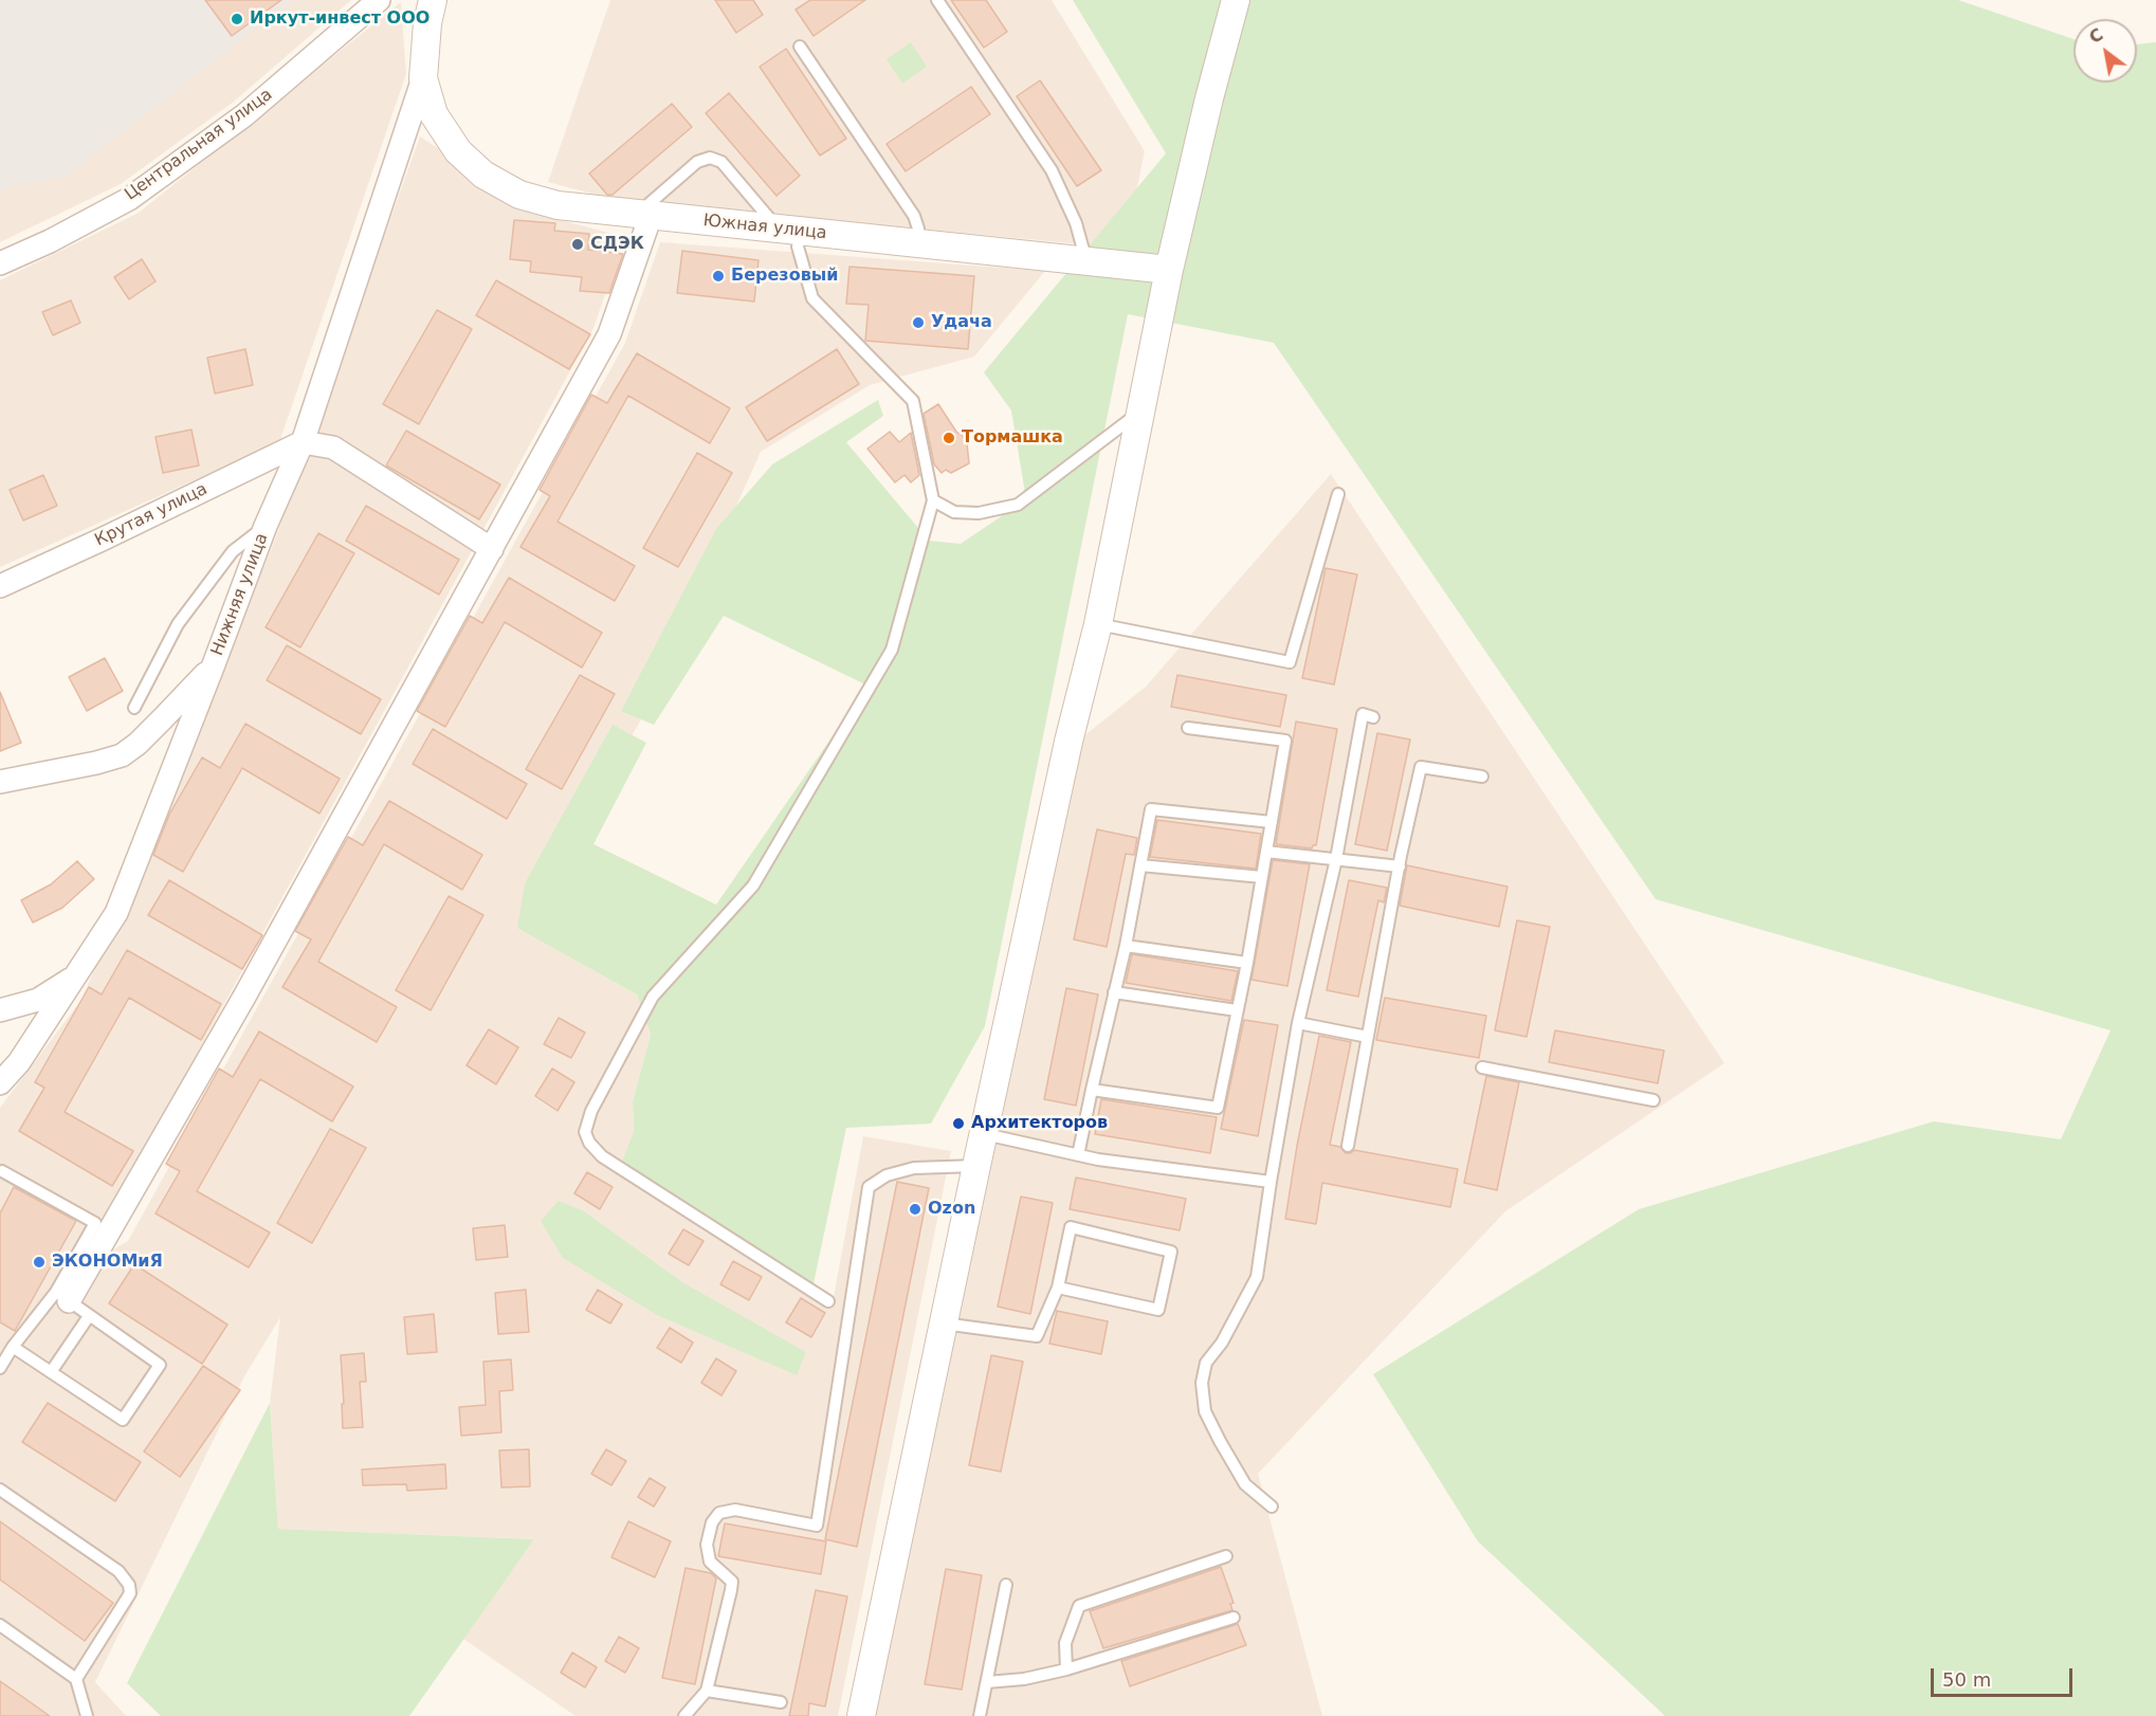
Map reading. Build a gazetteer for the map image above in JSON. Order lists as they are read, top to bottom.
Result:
{
  "streets": {
    "street": [
      "Центральная улица",
      "Южная улица",
      "Крутая улица",
      "Нижняя улица"
    ]
  },
  "crossings": [
    ["Южная улица", "Нижняя улица"],
    ["Крутая улица", "Нижняя улица"]
  ],
  "places": [
    "Иркут-инвест ООО",
    "СДЭК",
    "Березовый",
    "Удача",
    "Тормашка",
    "Архитекторов",
    "Ozon",
    "ЭКОНОМиЯ"
  ],
  "scale_bar": "50 m",
  "north": "top left"
}
